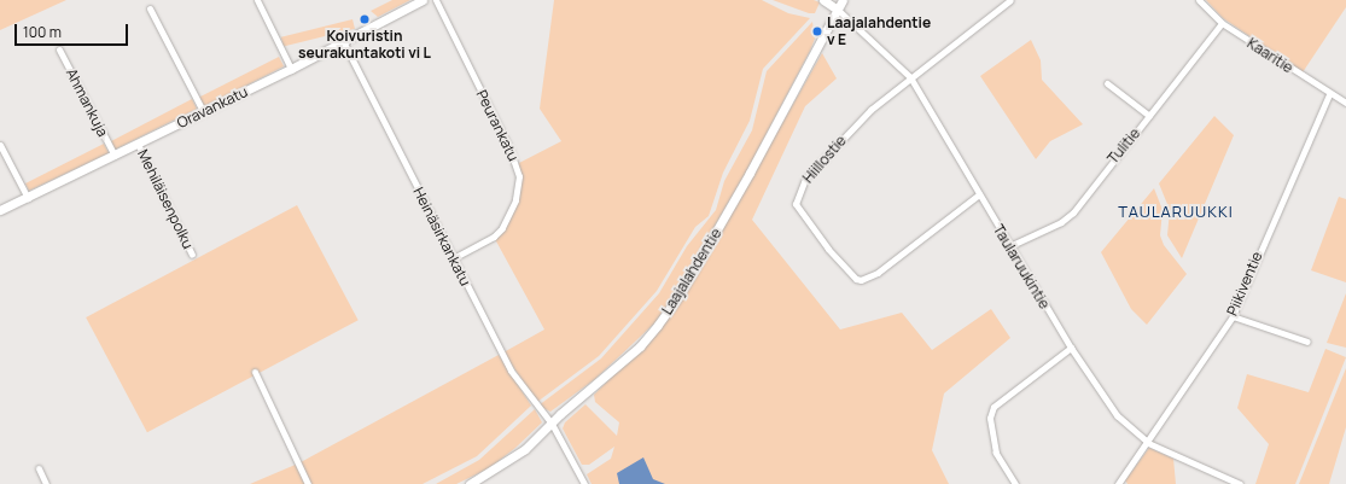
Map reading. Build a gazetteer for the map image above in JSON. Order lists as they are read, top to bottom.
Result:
{
  "streets": {
    "street": [
      "Kaaritie",
      "Ahmankuja",
      "Oravankatu",
      "Peurankatu",
      "Tulitie",
      "Hiillostie",
      "Mehiläisenpolku",
      "Heinäsirkankatu",
      "Taularuukintie",
      "Laajalahdentie",
      "Piikiventie"
    ]
  },
  "crossings": [
    ["Kaaritie", "Tulitie"],
    ["Kaaritie", "Piikiventie"],
    ["Ahmankuja", "Oravankatu"],
    ["Oravankatu", "Mehiläisenpolku"],
    ["Oravankatu", "Heinäsirkankatu"],
    ["Peurankatu", "Heinäsirkankatu"],
    ["Tulitie", "Taularuukintie"],
    ["Hiillostie", "Taularuukintie"],
    ["Heinäsirkankatu", "Laajalahdentie"],
    ["Taularuukintie", "Laajalahdentie"],
    ["Taularuukintie", "Piikiventie"]
  ],
  "districts": ["TAULARUUKKI"],
  "places": ["Koivuristin seurakuntakoti vi L", "Laajalahdentie v E"],
  "scale_bar": "100 m"
}
